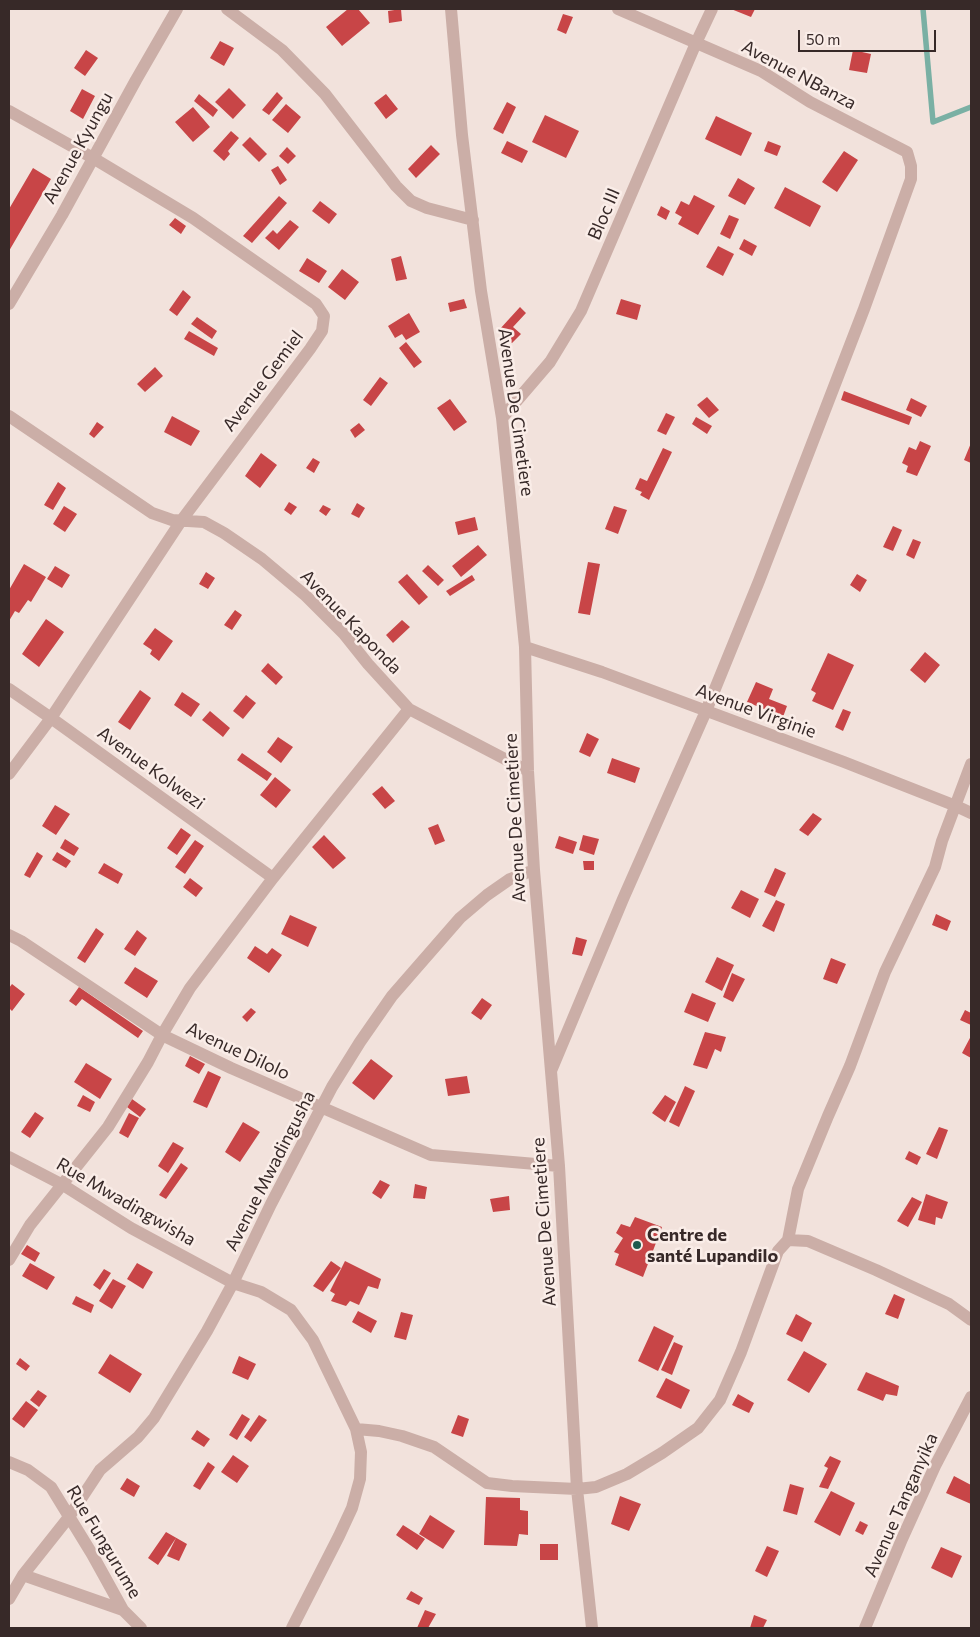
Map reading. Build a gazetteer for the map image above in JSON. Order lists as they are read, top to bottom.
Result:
{
  "streets": {
    "street": [
      "Avenue NBanza",
      "Avenue Kyungu",
      "Bloc III",
      "Avenue Gemiel",
      "Avenue De Cimetiere",
      "Avenue Kaponda",
      "Avenue Virginie",
      "Avenue Kolwezi",
      "Avenue Dilolo",
      "Avenue Mwadingusha",
      "Rue Mwadingwisha",
      "Avenue Tanganyika",
      "Rue Fungurume"
    ]
  },
  "crossings": [
    ["Avenue NBanza", "Bloc III"],
    ["Avenue NBanza", "Avenue Virginie"],
    ["Avenue Kyungu", "Avenue Gemiel"],
    ["Bloc III", "Avenue De Cimetiere"],
    ["Avenue Gemiel", "Avenue Kaponda"],
    ["Avenue Gemiel", "Avenue Kolwezi"],
    ["Avenue De Cimetiere", "Avenue Virginie"],
    ["Avenue De Cimetiere", "Avenue Dilolo"],
    ["Avenue De Cimetiere", "Avenue Mwadingusha"],
    ["Avenue Dilolo", "Avenue Mwadingusha"],
    ["Avenue Mwadingusha", "Rue Mwadingwisha"],
    ["Avenue Mwadingusha", "Rue Fungurume"]
  ],
  "places": ["Centre de santé Lupandilo"],
  "scale_bar": "50 m"
}
